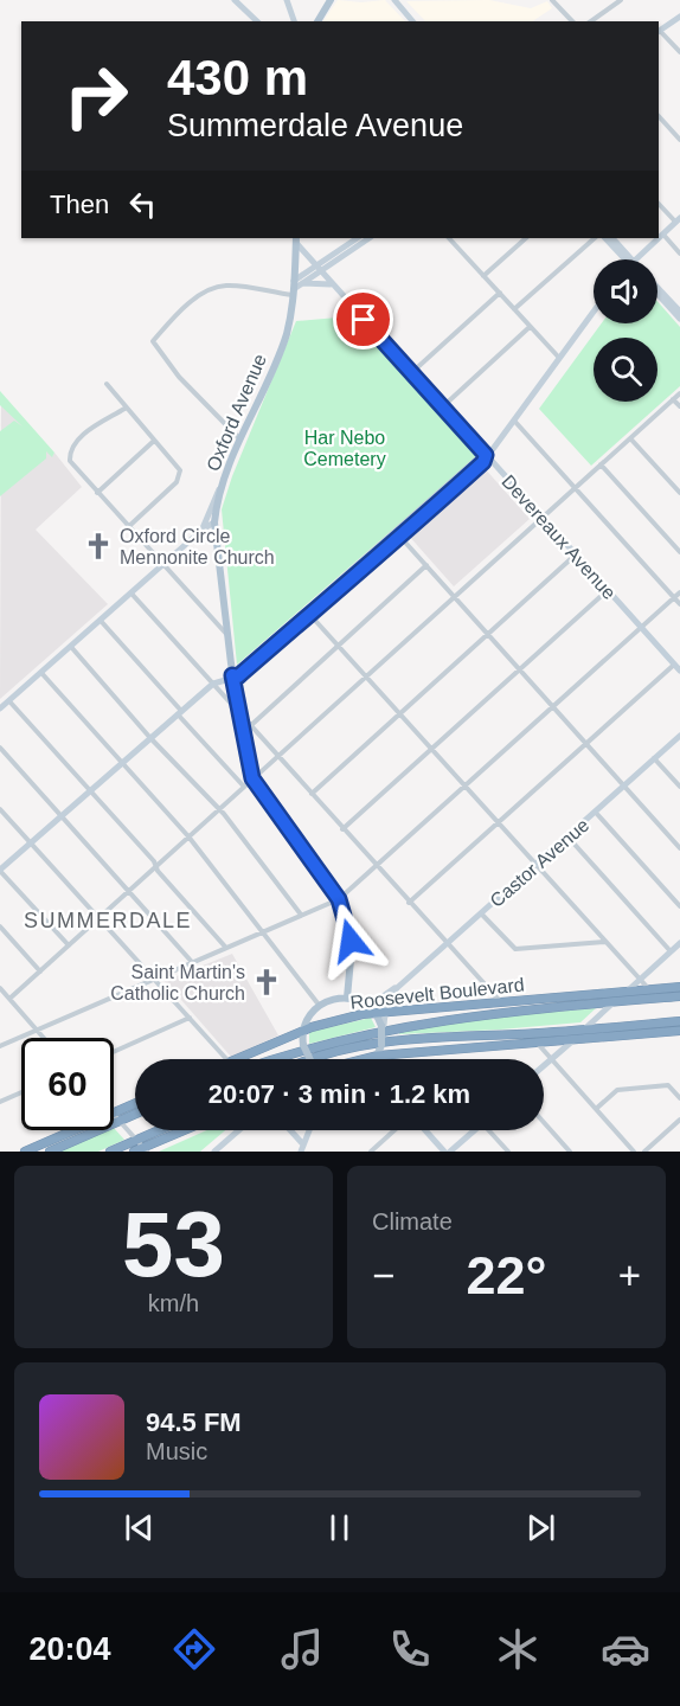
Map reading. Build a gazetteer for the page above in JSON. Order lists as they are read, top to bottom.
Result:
{
  "streets": {
    "highway": ["Roosevelt Boulevard"],
    "main road": ["Oxford Avenue"],
    "street": ["Devereaux Avenue", "Castor Avenue"]
  },
  "crossings": [
    ["Oxford Avenue", "Devereaux Avenue"],
    ["Castor Avenue", "Roosevelt Boulevard"]
  ],
  "districts": ["SUMMERDALE"],
  "parks": ["Har Nebo Cemetery"],
  "places": {
    "church": ["Oxford Circle Mennonite Church", "Saint Martin's Catholic Church"]
  },
  "page": {
    "turn": ["430 m", "Summerdale Avenue"],
    "then": "Then",
    "limit": "60",
    "trip": "20:07 · 3 min · 1.2 km",
    "tile": [
      ["53", "km/h"],
      "Climate"
    ],
    "heat": ["−", "22°", "+"],
    "song": ["94.5 FM", "Music"],
    "tabs": "20:04"
  }
}
